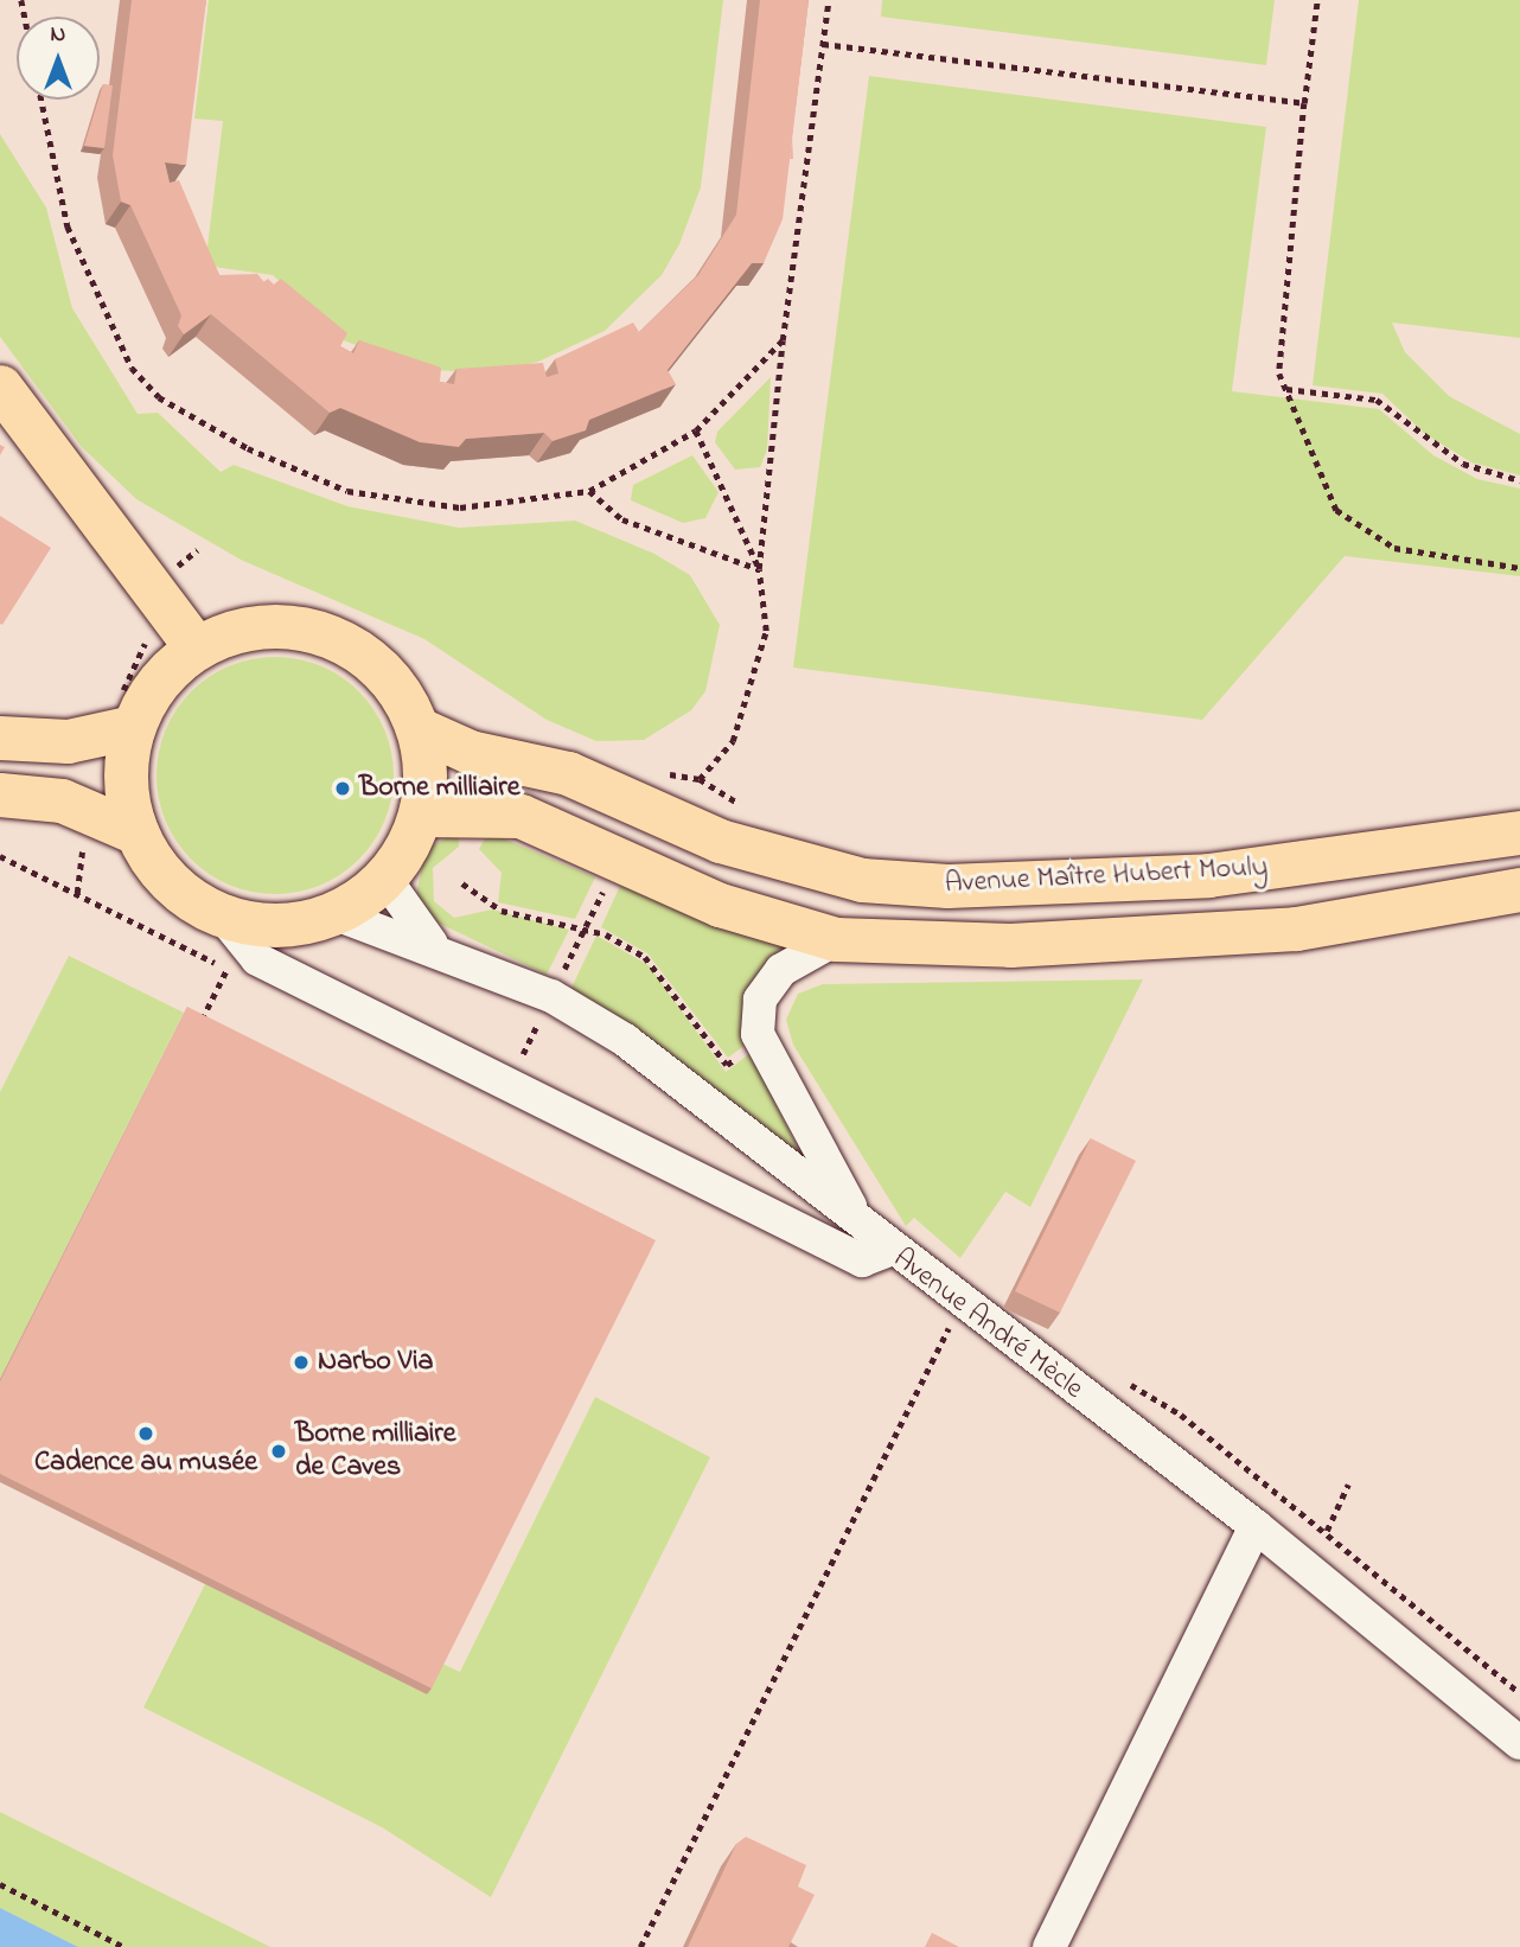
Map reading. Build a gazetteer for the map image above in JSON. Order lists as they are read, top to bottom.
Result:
{
  "streets": {
    "main road": ["Avenue Maître Hubert Mouly"],
    "street": ["Avenue André Mècle"]
  },
  "places": [
    "Borne milliaire",
    "Narbo Via",
    "Cadence au musée",
    "Borne milliaire de Caves"
  ],
  "north": "top"
}
